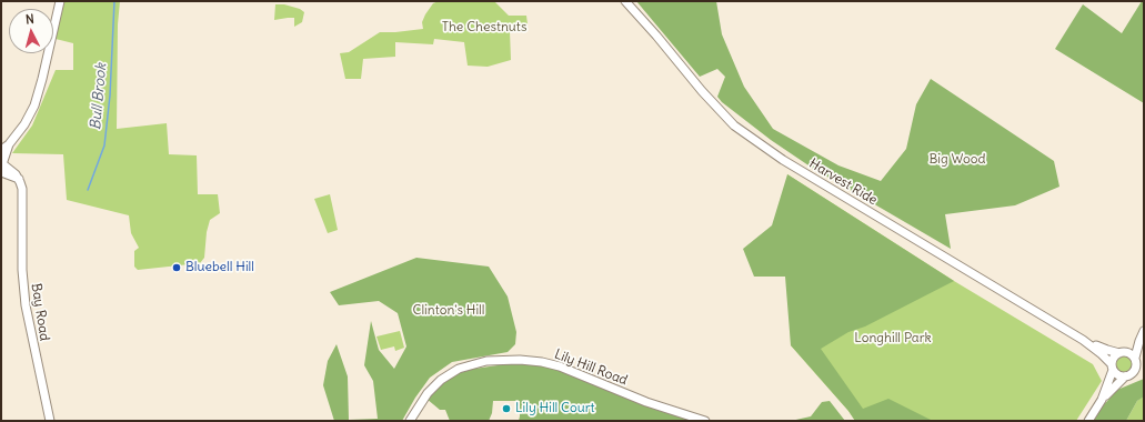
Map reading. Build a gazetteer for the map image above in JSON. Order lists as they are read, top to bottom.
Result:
{
  "streets": {
    "street": ["Harvest Ride", "Bay Road", "Lily Hill Road"]
  },
  "water": ["Bull Brook"],
  "parks": [
    "The Chestnuts",
    "Big Wood",
    "Clinton's Hill",
    "Longhill Park"
  ],
  "places": ["Bluebell Hill", "Lily Hill Court"],
  "north": "top"
}
